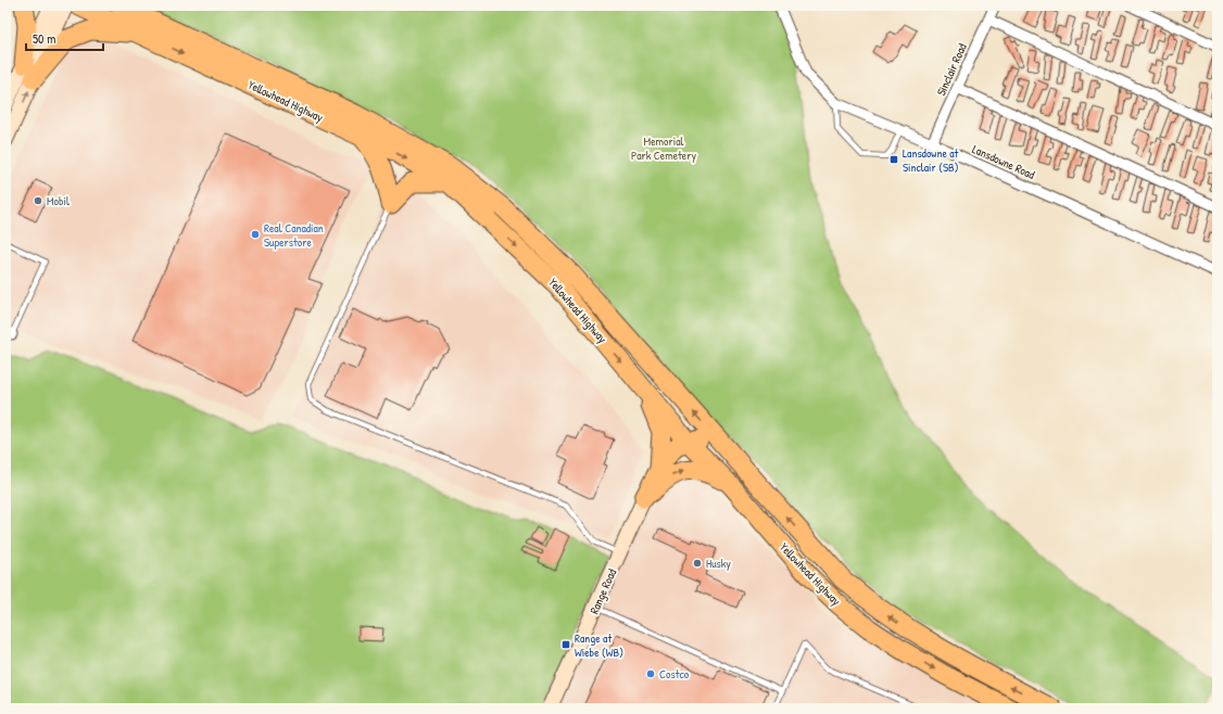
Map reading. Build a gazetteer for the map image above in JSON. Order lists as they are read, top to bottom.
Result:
{
  "streets": {
    "highway": ["Yellowhead Highway"],
    "main road": ["Range Road"],
    "street": ["Sinclair Road", "Lansdowne Road"]
  },
  "crossings": [
    ["Sinclair Road", "Lansdowne Road"]
  ],
  "parks": ["Memorial Park Cemetery"],
  "places": {
    "transit": ["Lansdowne at Sinclair (SB)", "Range at Wiebe (WB)"],
    "other": [
      "Mobil",
      "Real Canadian Superstore",
      "Husky",
      "Costco"
    ]
  },
  "scale_bar": "50 m"
}
